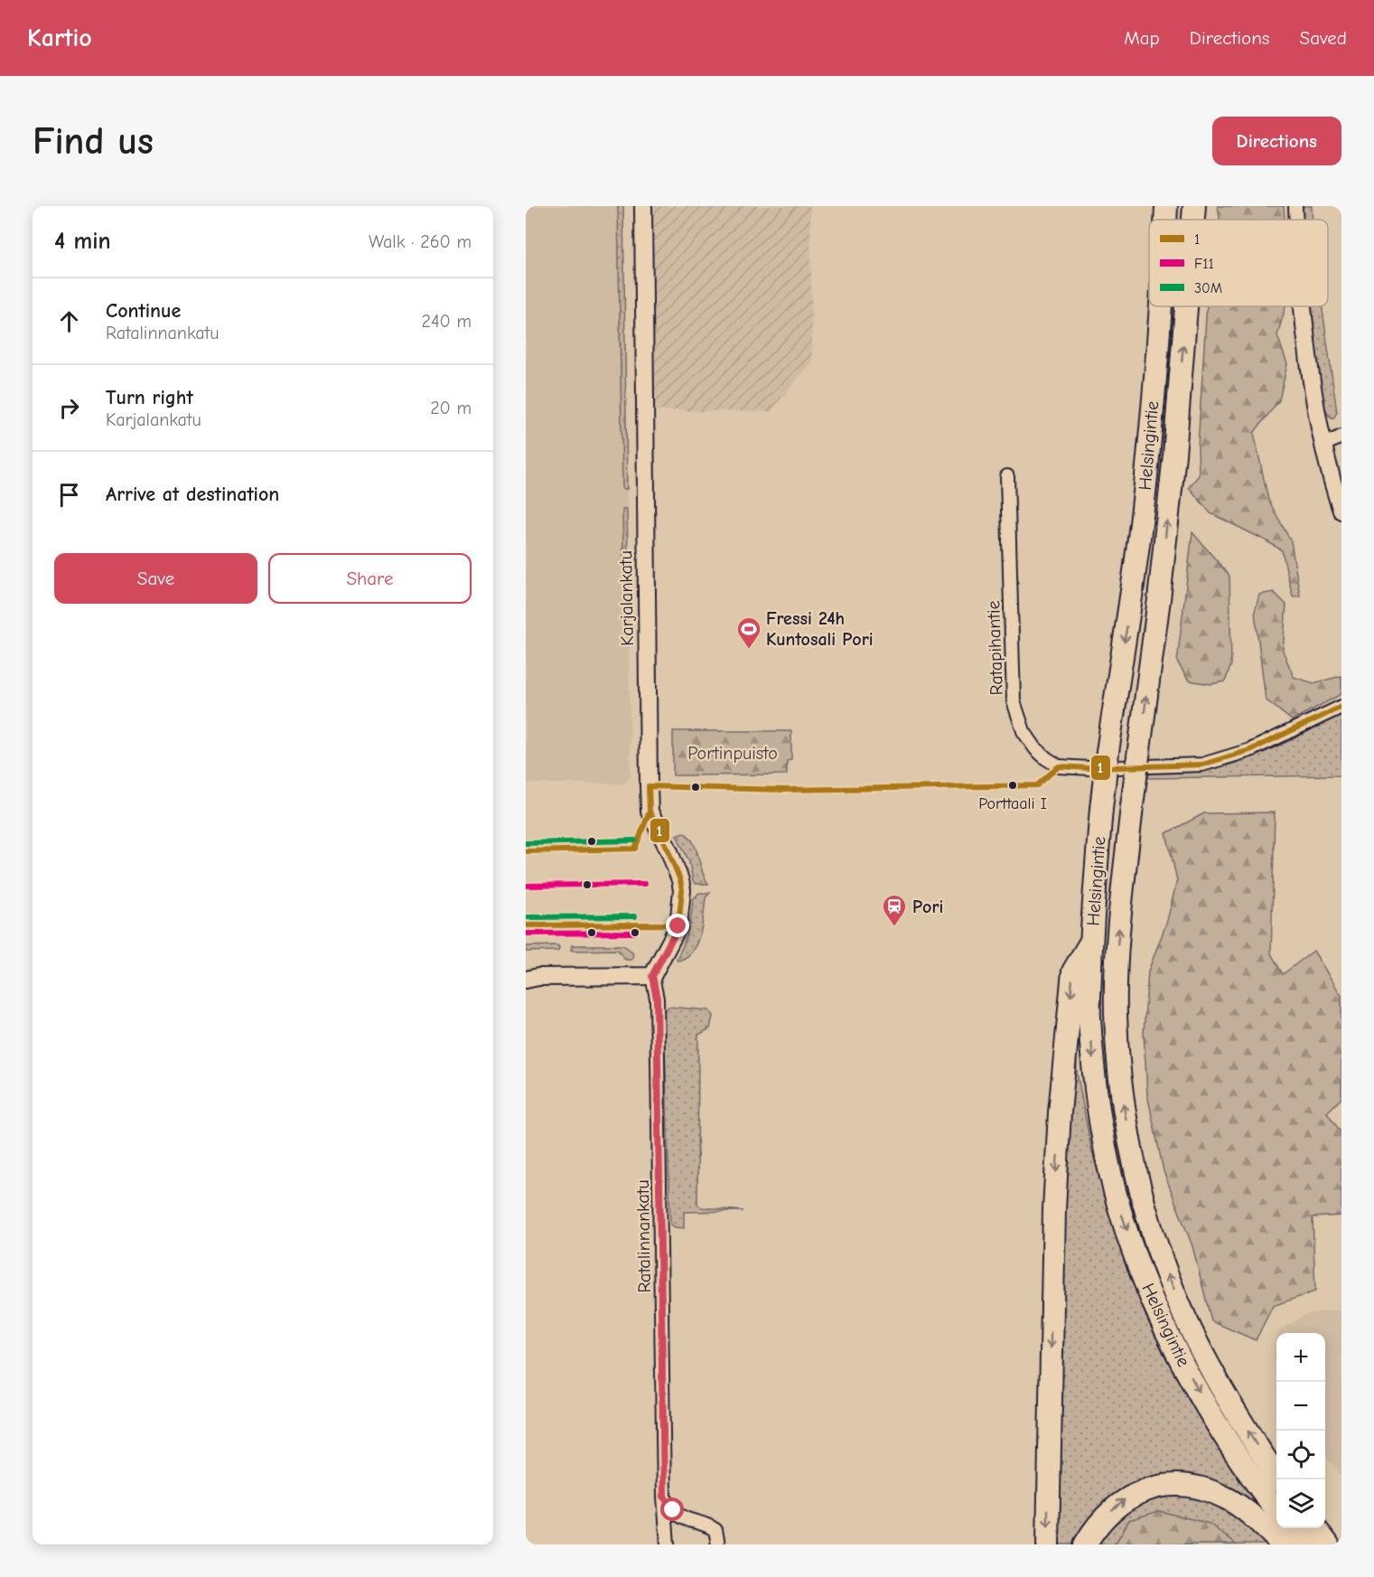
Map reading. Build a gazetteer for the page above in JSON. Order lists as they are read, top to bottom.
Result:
{
  "streets": {
    "highway": ["Helsingintie"],
    "street": ["Karjalankatu", "Ratapihantie", "Ratalinnankatu"]
  },
  "crossings": [
    ["Karjalankatu", "Ratalinnankatu"]
  ],
  "parks": ["Portinpuisto"],
  "places": {
    "sports": ["Fressi 24h Kuntosali Pori"],
    "other": ["Porttaali I"],
    "station": ["Pori"]
  },
  "lines": ["transit line 1", "transit line 30M", "transit line F11"],
  "legend": ["1", "F11", "30M"],
  "page": {
    "header": "Kartio",
    "nav": ["Map", "Directions", "Saved"],
    "buttons": [
      "Directions",
      ["Save", "Share"]
    ],
    "title": "Find us",
    "heading": ["4 min", "Walk · 260 m"],
    "list": [
      ["Continue", "Ratalinnankatu", "240 m"],
      ["Turn right", "Karjalankatu", "20 m"],
      "Arrive at destination"
    ],
    "map_buttons": ["+", "−"]
  }
}
